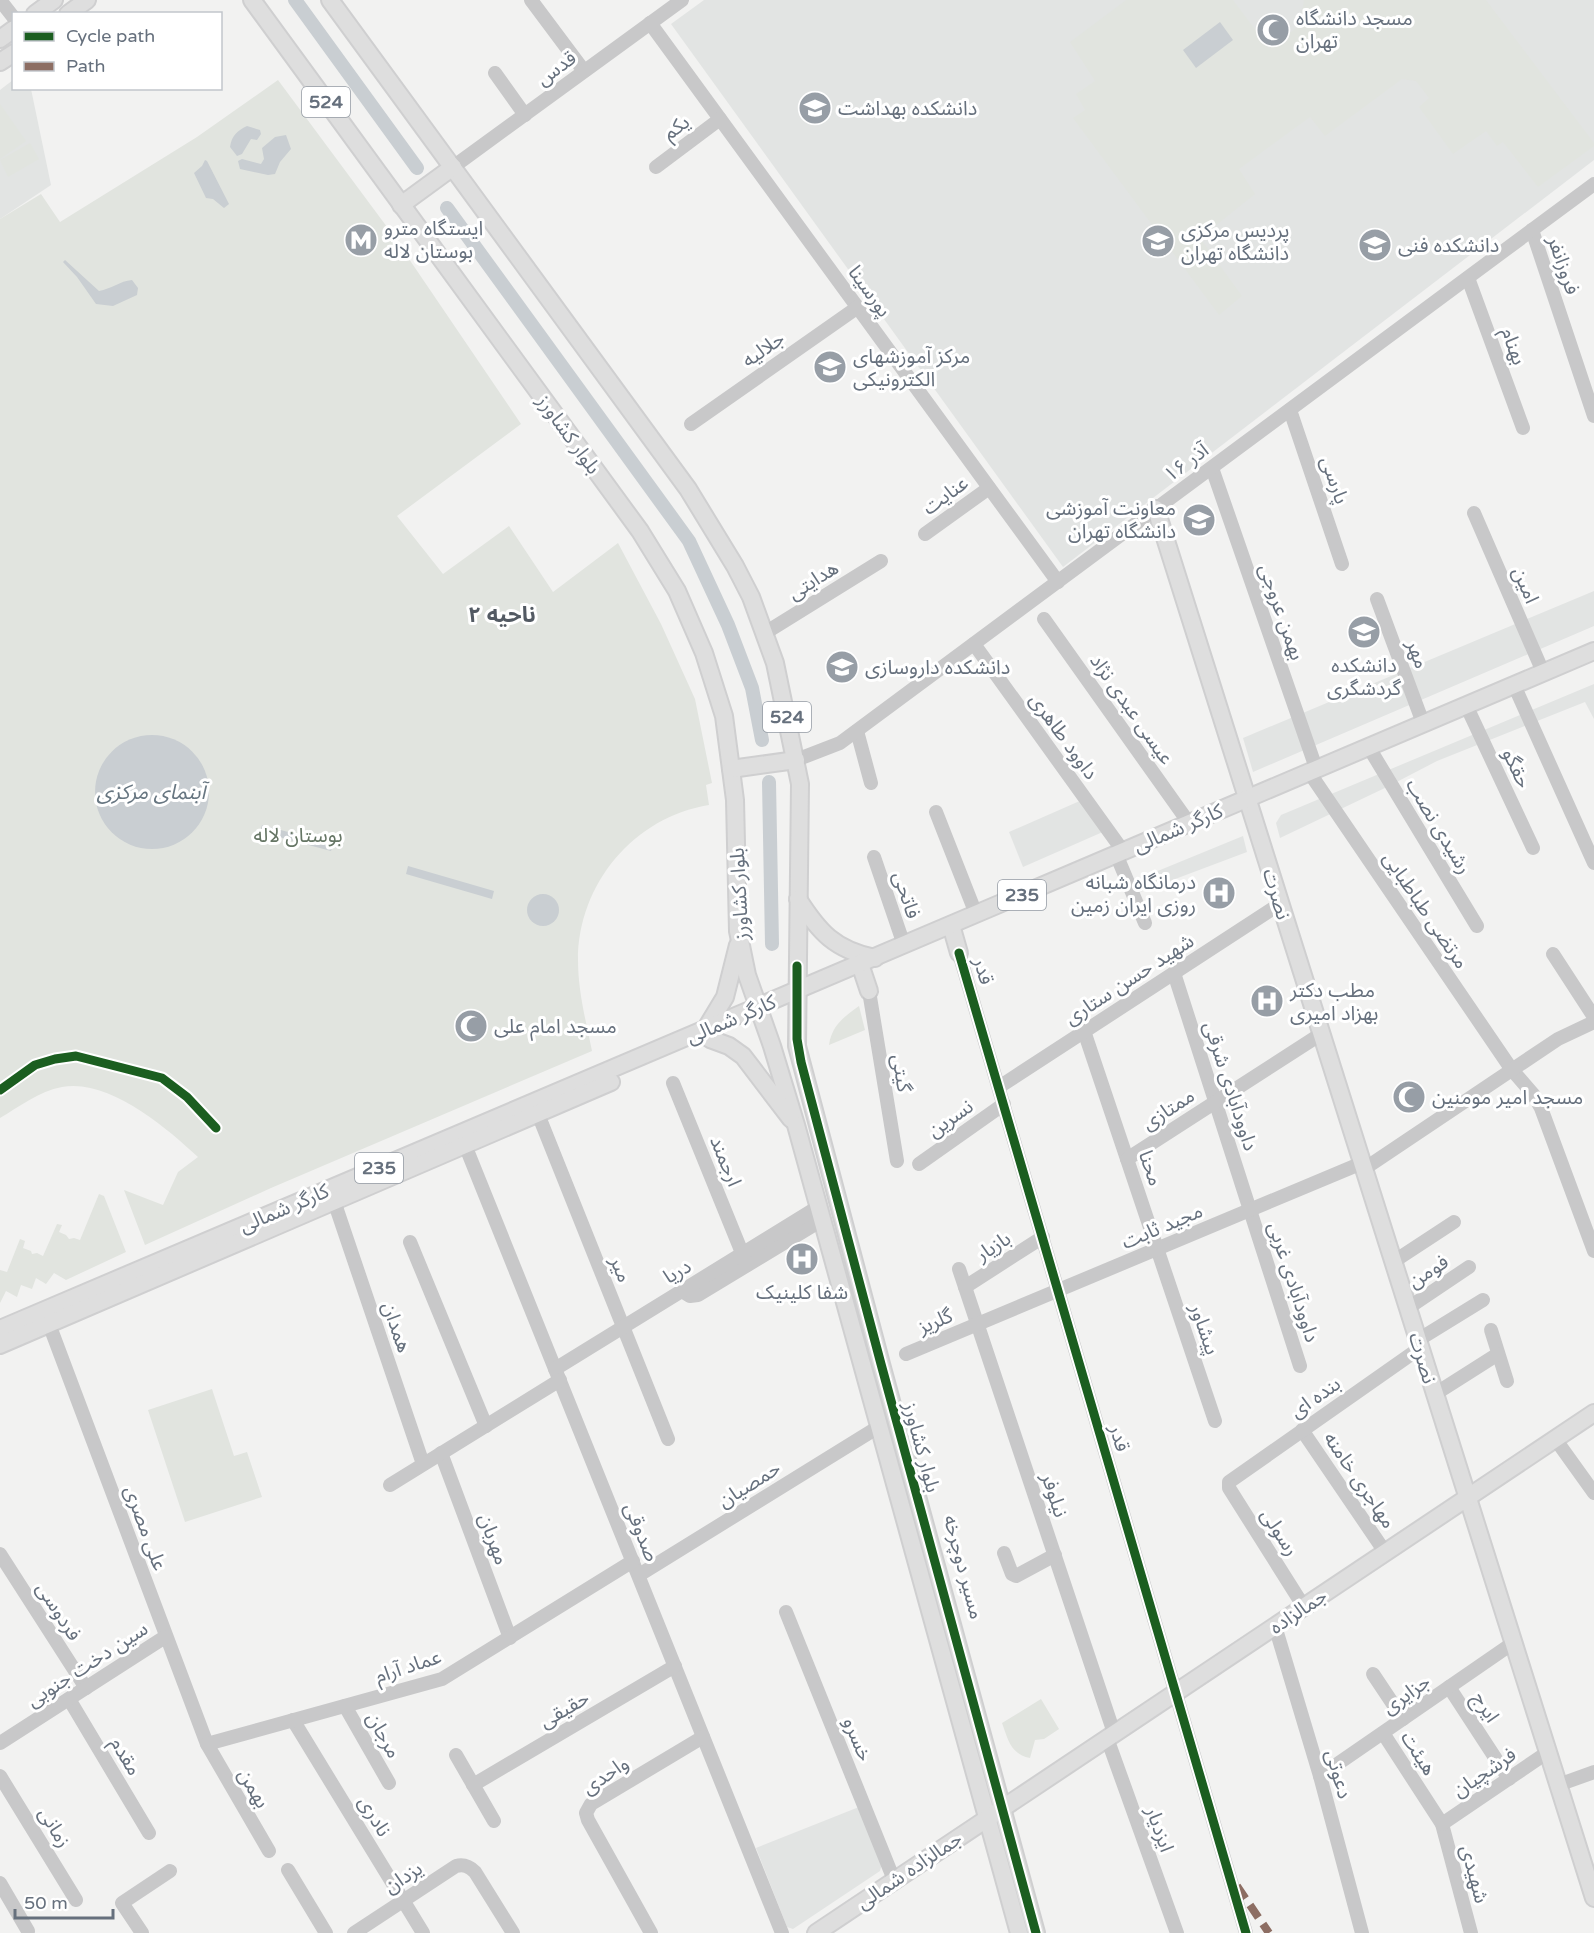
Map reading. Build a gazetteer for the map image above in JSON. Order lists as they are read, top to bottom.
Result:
{
  "streets": {
    "main road": [
      "524",
      "بلوار کشاورز",
      "کارگر شمالی",
      "نصرت",
      "235",
      "جمالزاده",
      "جمالزاده شمالی"
    ],
    "street": [
      "قدس",
      "یکم",
      "فروزانفر",
      "پورسینا",
      "بهنام",
      "جلالیه",
      "۱۶ آذر",
      "پارسی",
      "عنایت",
      "هدایتی",
      "امین",
      "بهمن عروجی",
      "مهر",
      "عیسی عبدی نژاد",
      "داوود طاهری",
      "حقگو",
      "رشیدی نصب",
      "فاتحی",
      "مرتضی طباطبایی",
      "قدر",
      "شهید حسن ستاری",
      "گیتی",
      "داوودآبادی شرقی",
      "ممتازی",
      "نسرین",
      "ارجمند",
      "محنا",
      "مجید ثابت",
      "بازیار",
      "میر",
      "دریا",
      "فومن",
      "داوودآبادی غربی",
      "گلریز",
      "همدان",
      "پیشاور",
      "بنده ای",
      "مهاجری خامنه",
      "حمصیان",
      "نیلوفر",
      "علی مصری",
      "صدوقی",
      "رسولی",
      "مهربان",
      "فردوسی",
      "سین دخت جنوبی",
      "عماد آرام",
      "جزایری",
      "ایرج",
      "حقیقی",
      "مرجان",
      "خسرو",
      "هیئت",
      "مقدم",
      "فرشچیان",
      "دعوتی",
      "واحدی",
      "بهمن",
      "نادری",
      "زمانی",
      "ایزدیار",
      "شهیدی",
      "یزدان"
    ]
  },
  "crossings": [
    ["قدس", "پورسینا"],
    ["قدس", "بلوار کشاورز"],
    ["یکم", "پورسینا"],
    ["فروزانفر", "۱۶ آذر"],
    ["پورسینا", "جلالیه"],
    ["پورسینا", "۱۶ آذر"],
    ["پورسینا", "عنایت"],
    ["بهنام", "۱۶ آذر"],
    ["بلوار کشاورز", "۱۶ آذر"],
    ["بلوار کشاورز", "هدایتی"],
    ["بلوار کشاورز", "کارگر شمالی"],
    ["بلوار کشاورز", "دریا"],
    ["بلوار کشاورز", "حمصیان"],
    ["بلوار کشاورز", "جمالزاده"],
    ["بلوار کشاورز", "جمالزاده شمالی"],
    ["۱۶ آذر", "پارسی"],
    ["۱۶ آذر", "بهمن عروجی"],
    ["۱۶ آذر", "داوود طاهری"],
    ["امین", "کارگر شمالی"],
    ["بهمن عروجی", "کارگر شمالی"],
    ["بهمن عروجی", "مرتضی طباطبایی"],
    ["مهر", "کارگر شمالی"],
    ["عیسی عبدی نژاد", "کارگر شمالی"],
    ["داوود طاهری", "کارگر شمالی"],
    ["حقگو", "کارگر شمالی"],
    ["رشیدی نصب", "کارگر شمالی"],
    ["کارگر شمالی", "نصرت"],
    ["کارگر شمالی", "فاتحی"],
    ["کارگر شمالی", "مرتضی طباطبایی"],
    ["کارگر شمالی", "میر"],
    ["کارگر شمالی", "همدان"],
    ["کارگر شمالی", "علی مصری"],
    ["کارگر شمالی", "صدوقی"],
    ["نصرت", "شهید حسن ستاری"],
    ["نصرت", "ممتازی"],
    ["نصرت", "مجید ثابت"],
    ["نصرت", "فومن"],
    ["نصرت", "بنده ای"],
    ["نصرت", "جمالزاده"],
    ["نصرت", "جزایری"],
    ["نصرت", "فرشچیان"],
    ["مرتضی طباطبایی", "مجید ثابت"],
    ["قدر", "شهید حسن ستاری"],
    ["قدر", "نسرین"],
    ["قدر", "مجید ثابت"],
    ["قدر", "بازیار"],
    ["قدر", "جمالزاده"],
    ["شهید حسن ستاری", "داوودآبادی شرقی"],
    ["شهید حسن ستاری", "محنا"],
    ["داوودآبادی شرقی", "ممتازی"],
    ["داوودآبادی شرقی", "مجید ثابت"],
    ["داوودآبادی شرقی", "داوودآبادی غربی"],
    ["ممتازی", "محنا"],
    ["ارجمند", "دریا"],
    ["محنا", "مجید ثابت"],
    ["محنا", "پیشاور"],
    ["مجید ثابت", "داوودآبادی غربی"],
    ["مجید ثابت", "گلریز"],
    ["مجید ثابت", "پیشاور"],
    ["مجید ثابت", "نیلوفر"],
    ["بازیار", "نیلوفر"],
    ["میر", "دریا"],
    ["دریا", "همدان"],
    ["دریا", "صدوقی"],
    ["دریا", "مهربان"],
    ["گلریز", "نیلوفر"],
    ["بنده ای", "مهاجری خامنه"],
    ["بنده ای", "رسولی"],
    ["مهاجری خامنه", "جمالزاده"],
    ["حمصیان", "صدوقی"],
    ["نیلوفر", "جمالزاده"],
    ["نیلوفر", "ایزدیار"],
    ["علی مصری", "سین دخت جنوبی"],
    ["علی مصری", "عماد آرام"],
    ["علی مصری", "بهمن"],
    ["صدوقی", "عماد آرام"],
    ["صدوقی", "حقیقی"],
    ["صدوقی", "واحدی"],
    ["رسولی", "جمالزاده"],
    ["مهربان", "عماد آرام"],
    ["فردوسی", "سین دخت جنوبی"],
    ["جمالزاده", "دعوتی"],
    ["جمالزاده", "ایزدیار"],
    ["جمالزاده", "جمالزاده شمالی"],
    ["سین دخت جنوبی", "مقدم"],
    ["عماد آرام", "مرجان"],
    ["عماد آرام", "بهمن"],
    ["عماد آرام", "نادری"],
    ["جزایری", "ایرج"],
    ["جزایری", "هیئت"],
    ["جزایری", "دعوتی"],
    ["ایرج", "فرشچیان"],
    ["خسرو", "جمالزاده شمالی"],
    ["هیئت", "فرشچیان"],
    ["هیئت", "شهیدی"],
    ["فرشچیان", "شهیدی"],
    ["نادری", "یزدان"]
  ],
  "districts": ["ناحیه ۲"],
  "water": ["آبنمای مرکزی"],
  "parks": ["بوستان لاله"],
  "places": {
    "mosque": ["مسجد دانشگاه تهران", "مسجد امام علی", "مسجد امیر مومنین"],
    "school or university": [
      "دانشکده بهداشت",
      "پردیس مرکزی دانشگاه‌ تهران",
      "دانشکده فنی",
      "مرکز آموزشهای الکترونیکی",
      "معاونت آموزشی دانشگاه تهران",
      "دانشکده گردشگری",
      "دانشکده داروسازی"
    ],
    "metro station": ["ایستگاه مترو بوستان لاله"],
    "hospital": ["درمانگاه شبانه روزی ایران زمین", "مطب دکتر بهزاد امیری", "شفا کلینیک"]
  },
  "legend": ["Cycle path", "Path"],
  "scale_bar": "50 m"
}
